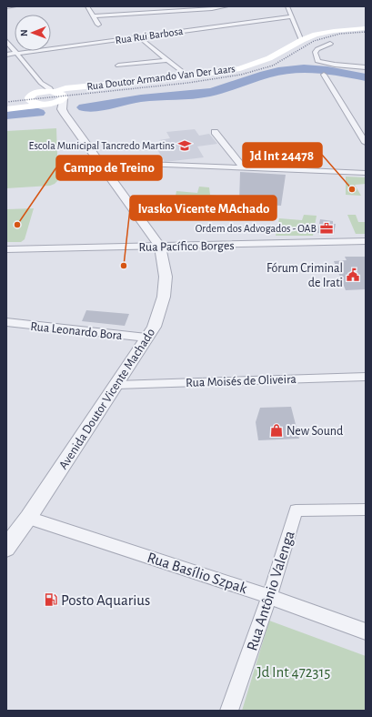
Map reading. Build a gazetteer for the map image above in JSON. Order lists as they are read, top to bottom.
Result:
{
  "streets": {
    "main road": ["Rua Doutor Armando Van Der Laars"],
    "street": [
      "Rua Rui Barbosa",
      "Rua Pacífico Borges",
      "Rua Leonardo Bora",
      "Rua Moisés de Oliveira",
      "Avenida Doutor Vicente Machado",
      "Rua Basílio Szpak",
      "Rua Antônio Valenga"
    ]
  },
  "crossings": [
    ["Rua Pacífico Borges", "Avenida Doutor Vicente Machado"],
    ["Rua Leonardo Bora", "Avenida Doutor Vicente Machado"],
    ["Rua Moisés de Oliveira", "Avenida Doutor Vicente Machado"],
    ["Avenida Doutor Vicente Machado", "Rua Basílio Szpak"],
    ["Rua Basílio Szpak", "Rua Antônio Valenga"]
  ],
  "parks": ["Jd Int 472315"],
  "places": {
    "school or university": ["Escola Municipal Tancredo Martins"],
    "other": ["Jd Int 24478", "Campo de Treino", "Ivasko Vicente MAchado"],
    "office": ["Ordem dos Advogados - OAB"],
    "public building": ["Fórum Criminal de Irati"],
    "shop": ["New Sound"],
    "fuel station": ["Posto Aquarius"]
  },
  "north": "left"
}
